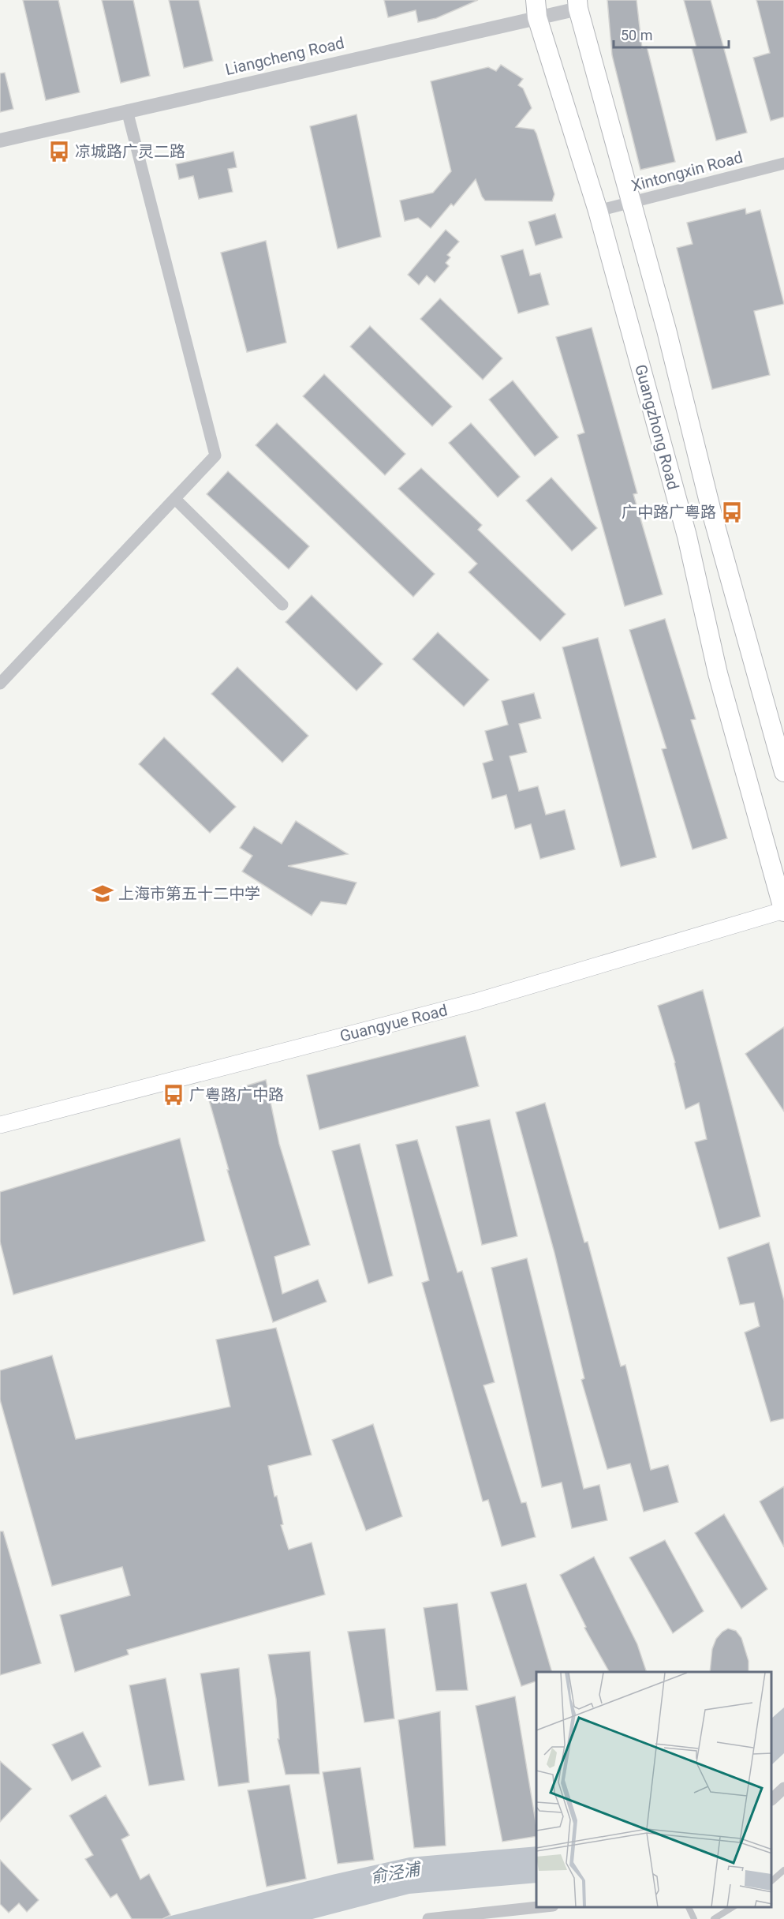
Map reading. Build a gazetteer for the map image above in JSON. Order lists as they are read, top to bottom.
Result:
{
  "streets": {
    "main road": ["Guangzhong Road", "Guangyue Road"],
    "street": ["Liangcheng Road", "Xintongxin Road"]
  },
  "crossings": [
    ["Liangcheng Road", "Guangzhong Road"],
    ["Xintongxin Road", "Guangzhong Road"],
    ["Guangzhong Road", "Guangyue Road"]
  ],
  "water": ["俞泾浦"],
  "places": {
    "bus stop": ["凉城路广灵二路", "广中路广粤路", "广粤路广中路"],
    "school or university": ["上海市第五十二中学"]
  },
  "scale_bar": "50 m"
}
